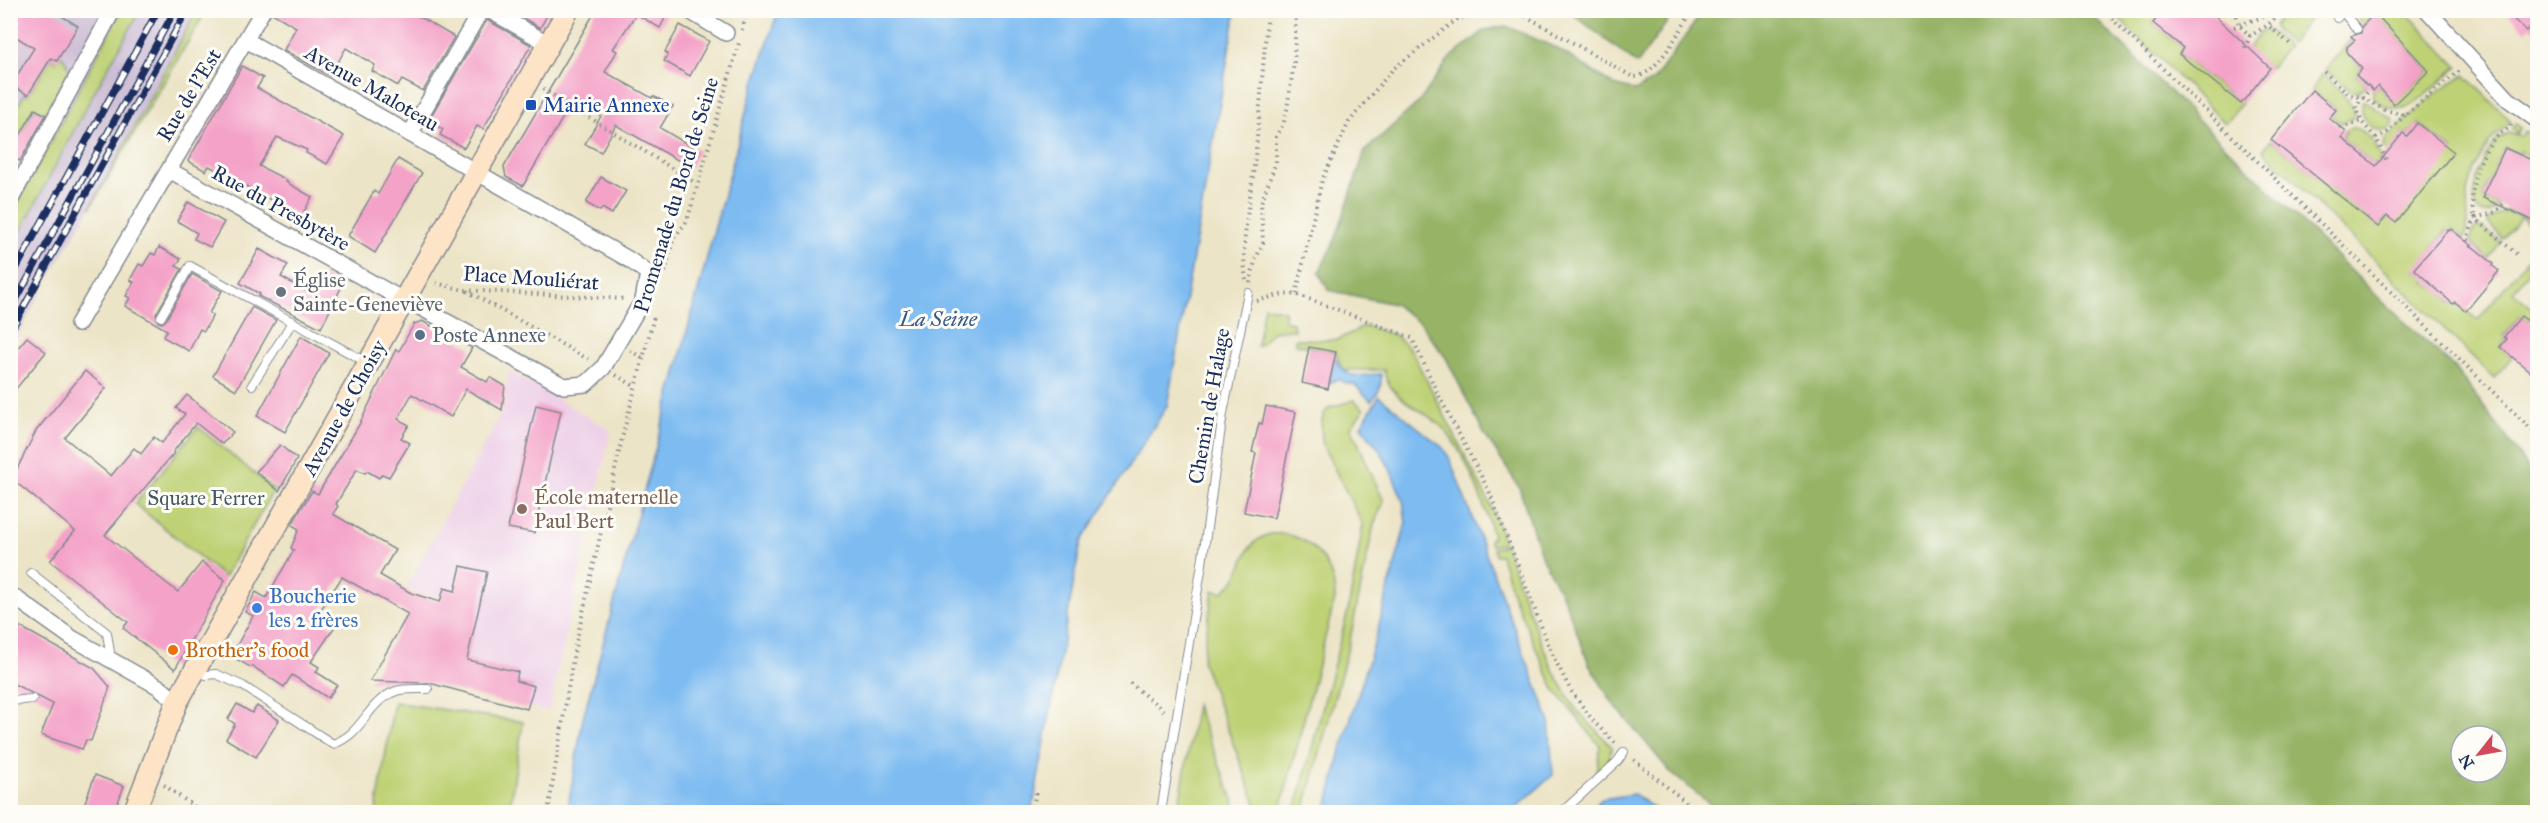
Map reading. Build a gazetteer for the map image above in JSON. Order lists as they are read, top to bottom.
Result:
{
  "streets": {
    "main road": ["Avenue de Choisy"],
    "street": ["Avenue Maloteau", "Rue de l'Est", "Rue du Presbytère"],
    "lane": ["Chemin de Halage"],
    "path": ["Promenade du Bord de Seine", "Place Mouliérat"]
  },
  "crossings": [
    ["Avenue Maloteau", "Rue de l'Est"],
    ["Avenue Maloteau", "Place Mouliérat"],
    ["Avenue Maloteau", "Avenue de Choisy"],
    ["Rue de l'Est", "Rue du Presbytère"],
    ["Rue du Presbytère", "Avenue de Choisy"],
    ["Place Mouliérat", "Avenue de Choisy"]
  ],
  "water": ["La Seine"],
  "parks": ["Square Ferrer"],
  "places": {
    "transit": ["Mairie Annexe"],
    "other": [
      "Église Sainte-Geneviève",
      "Poste Annexe",
      "École maternelle Paul Bert",
      "Boucherie les 2 frères",
      "Brother's food"
    ]
  },
  "north": "bottom left"
}
